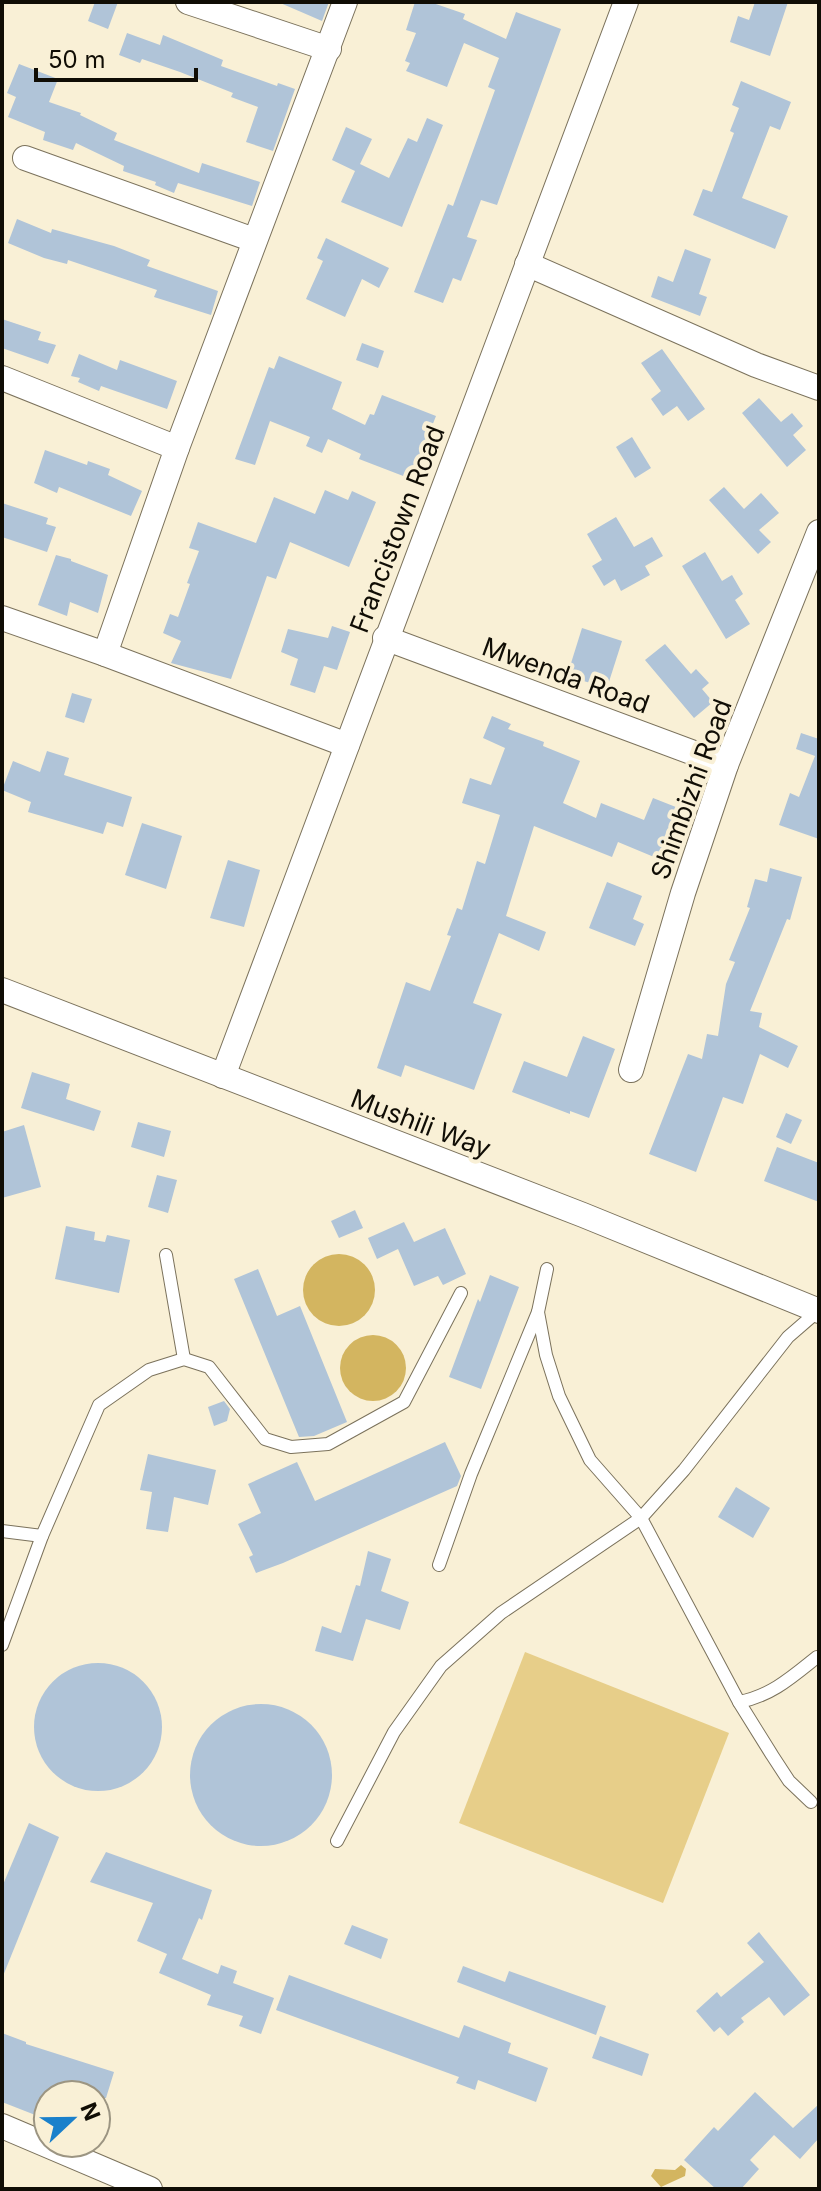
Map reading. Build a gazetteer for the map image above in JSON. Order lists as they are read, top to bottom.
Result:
{
  "streets": {
    "street": [
      "Francistown Road",
      "Mwenda Road",
      "Shimbizhi Road",
      "Mushili Way"
    ]
  },
  "crossings": [
    ["Francistown Road", "Mwenda Road"],
    ["Francistown Road", "Mushili Way"],
    ["Mwenda Road", "Shimbizhi Road"]
  ],
  "scale_bar": "50 m",
  "north": "right"
}
